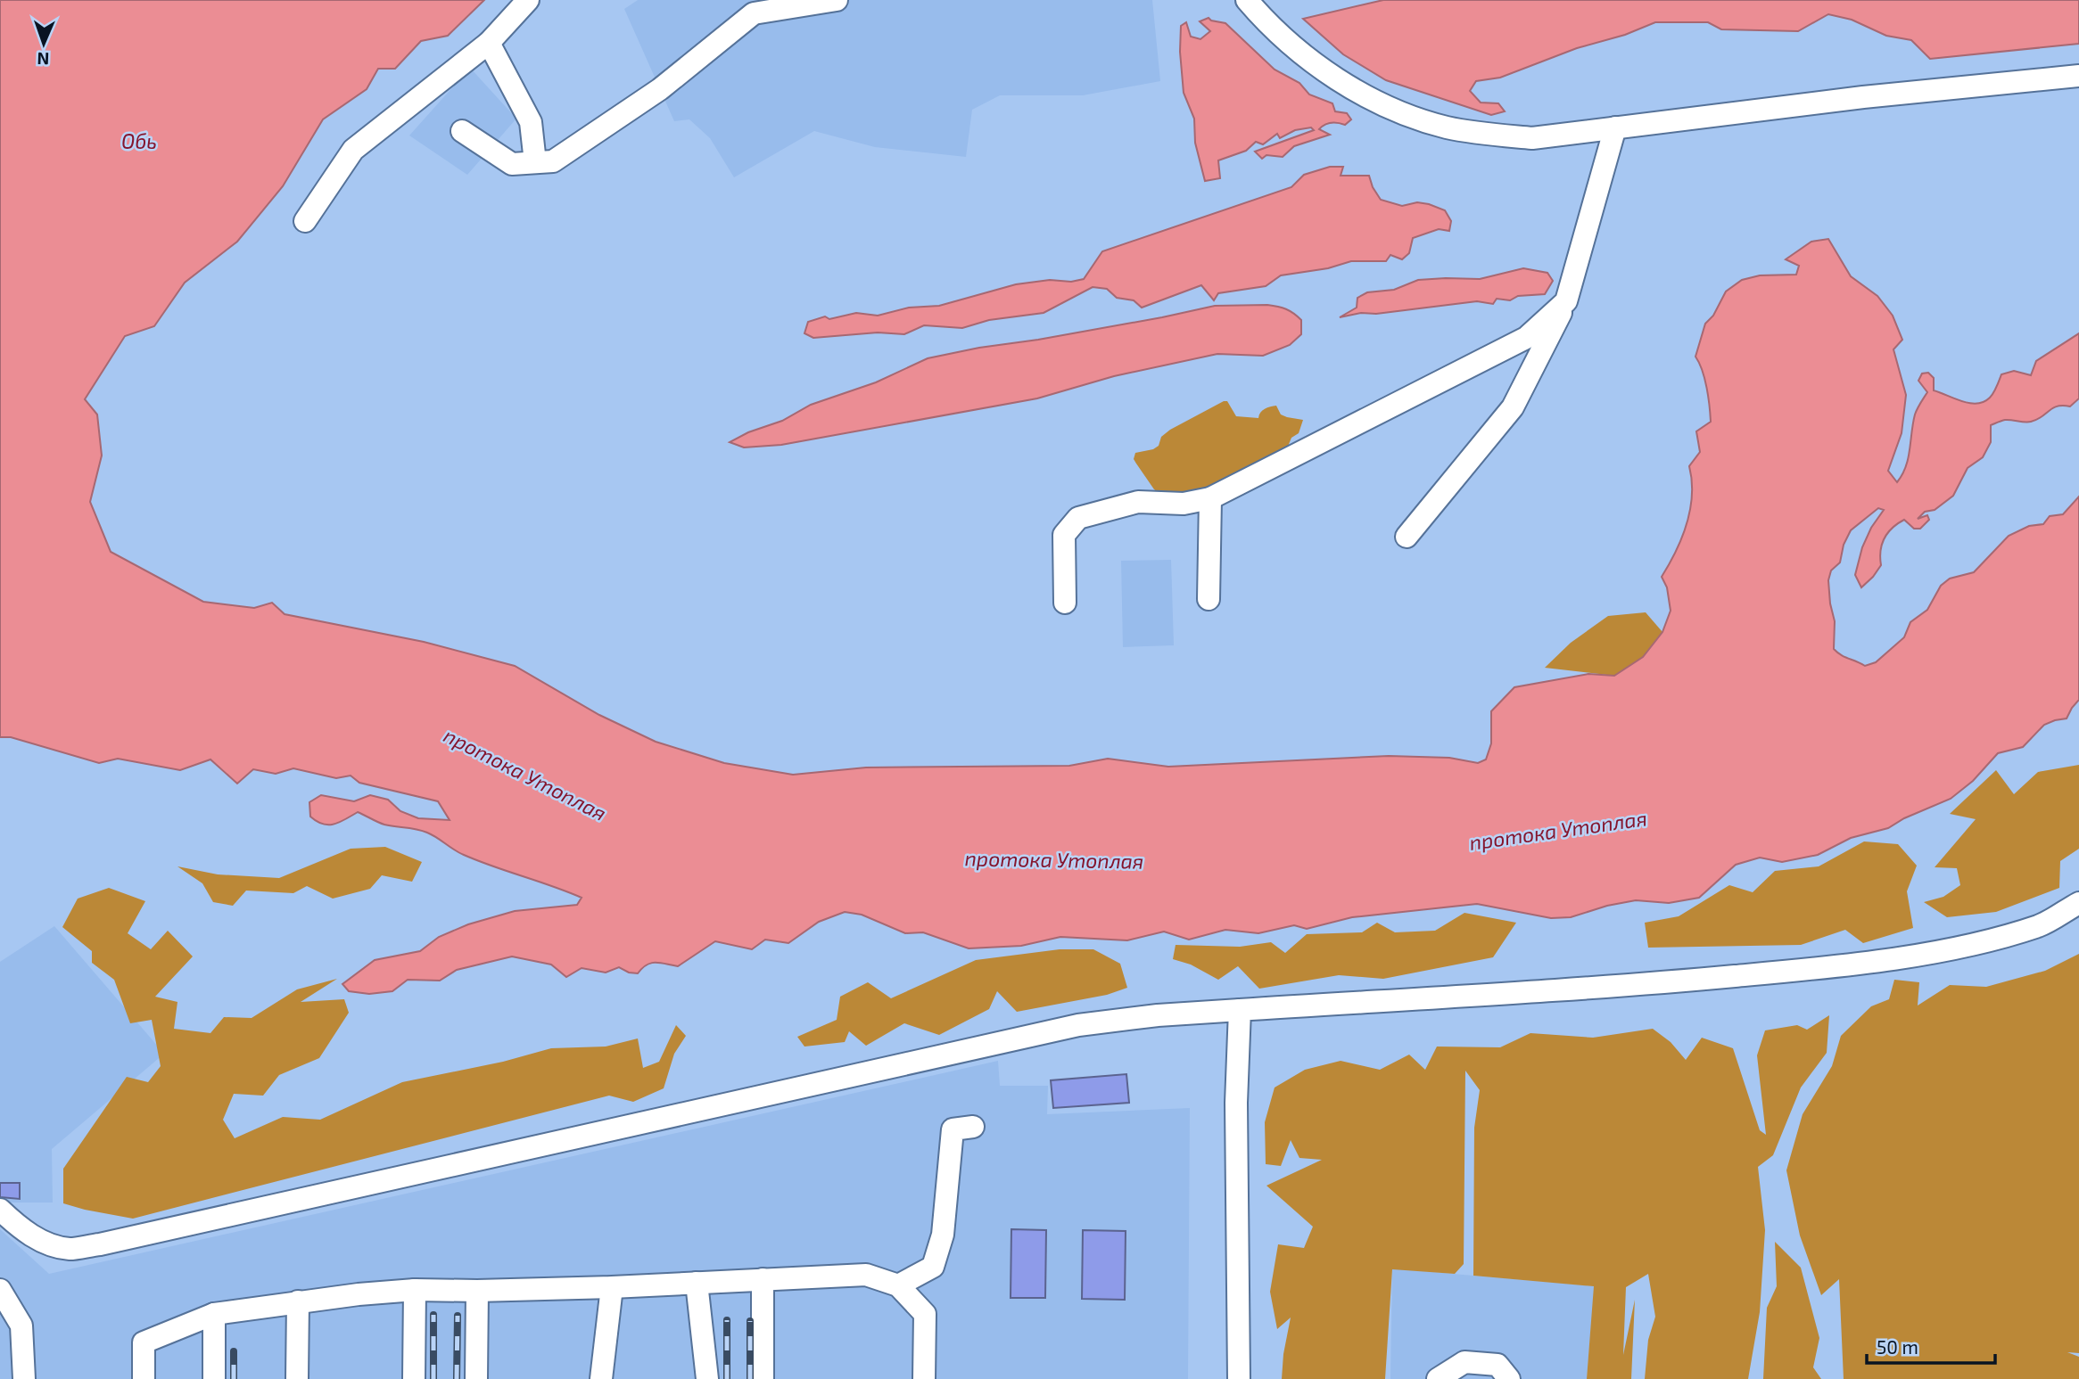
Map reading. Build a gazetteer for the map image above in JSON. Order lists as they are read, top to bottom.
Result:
{
  "water": ["Обь", "протока Утоплая"],
  "scale_bar": "50 m",
  "north": "bottom"
}
